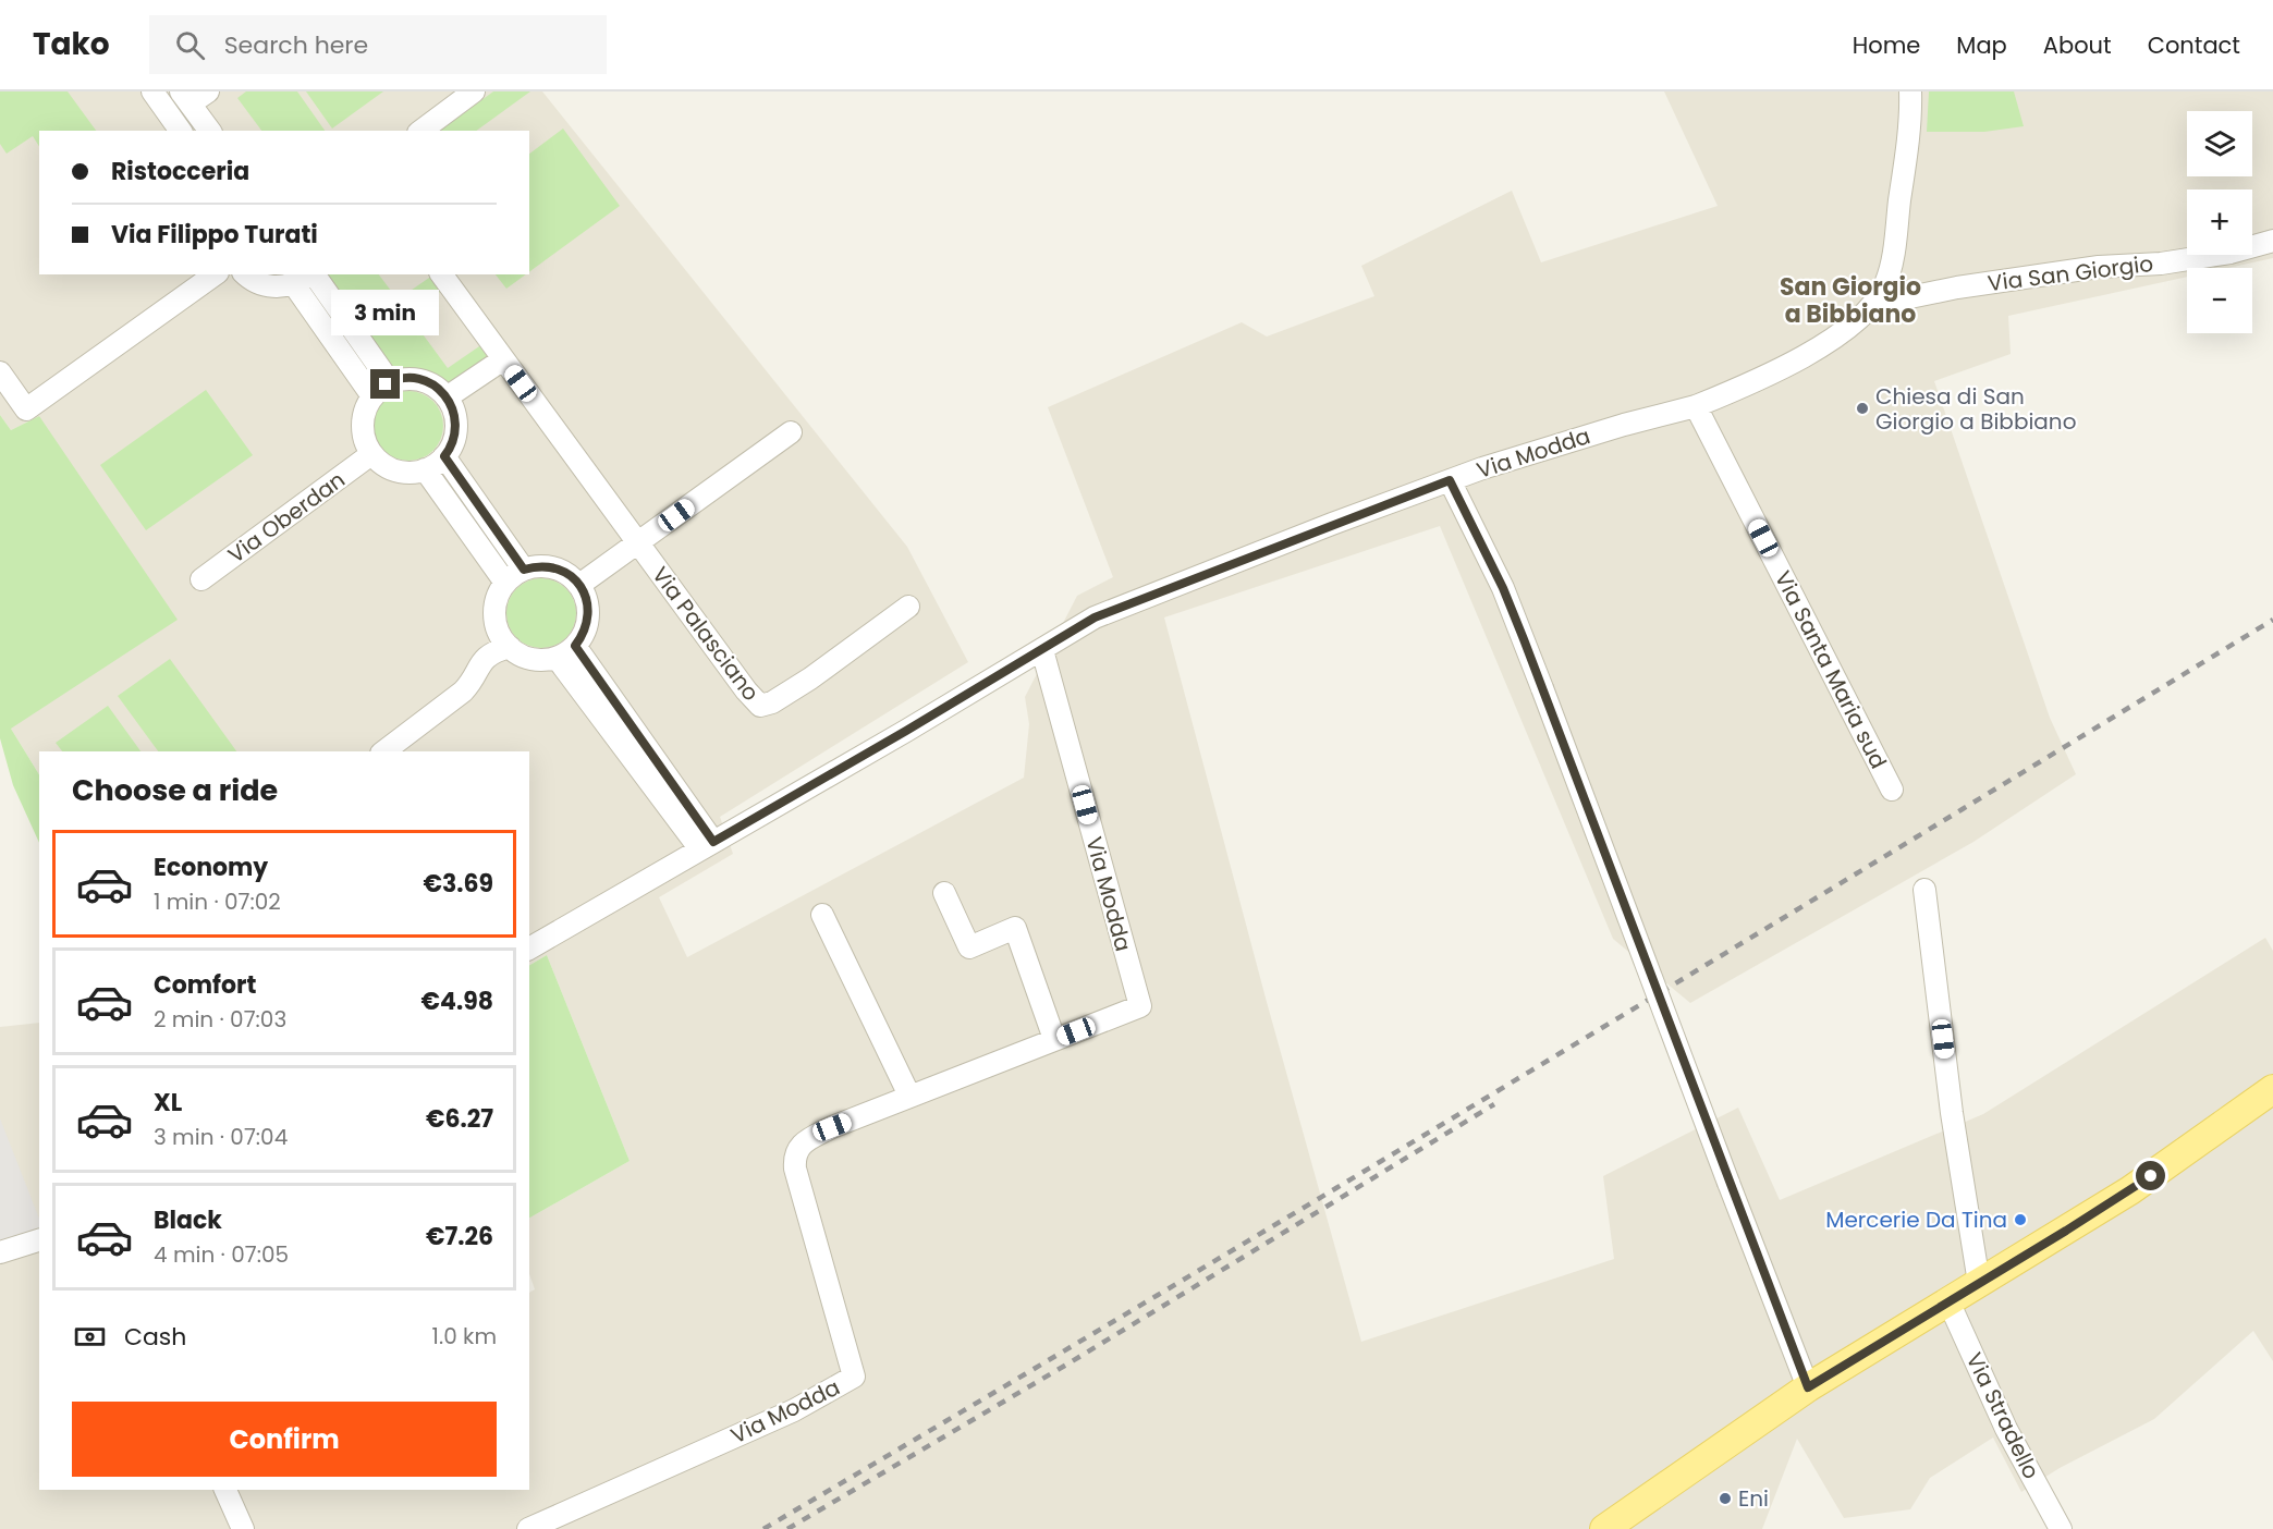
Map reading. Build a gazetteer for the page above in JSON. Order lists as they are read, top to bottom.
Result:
{
  "streets": {
    "street": [
      "Via San Giorgio",
      "Via Modda",
      "Via Oberdan",
      "Via Palasciano",
      "Via Santa Maria sud",
      "Via Stradello"
    ]
  },
  "crossings": [
    ["Via Modda", "Via Santa Maria sud"]
  ],
  "districts": ["San Giorgio a Bibbiano"],
  "places": ["Chiesa di San Giorgio a Bibbiano", "Mercerie Da Tina", "Eni"],
  "page": {
    "header": "Tako",
    "search": "Search here",
    "nav": [
      "Home",
      "Map",
      "About",
      "Contact"
    ],
    "map_buttons": ["+", "−"],
    "banner": ["Ristocceria", "Via Filippo Turati"],
    "bubble": "3 min",
    "heading": "Choose a ride",
    "list": [
      {
        "name": "Economy",
        "note": "1 min · 07:02",
        "value": "€3.69"
      },
      {
        "name": "Comfort",
        "note": "2 min · 07:03",
        "value": "€4.98"
      },
      {
        "name": "XL",
        "note": "3 min · 07:04",
        "value": "€6.27"
      },
      {
        "name": "Black",
        "note": "4 min · 07:05",
        "value": "€7.26"
      }
    ],
    "pay": ["Cash", "1.0 km"],
    "buttons": "Confirm"
  }
}
